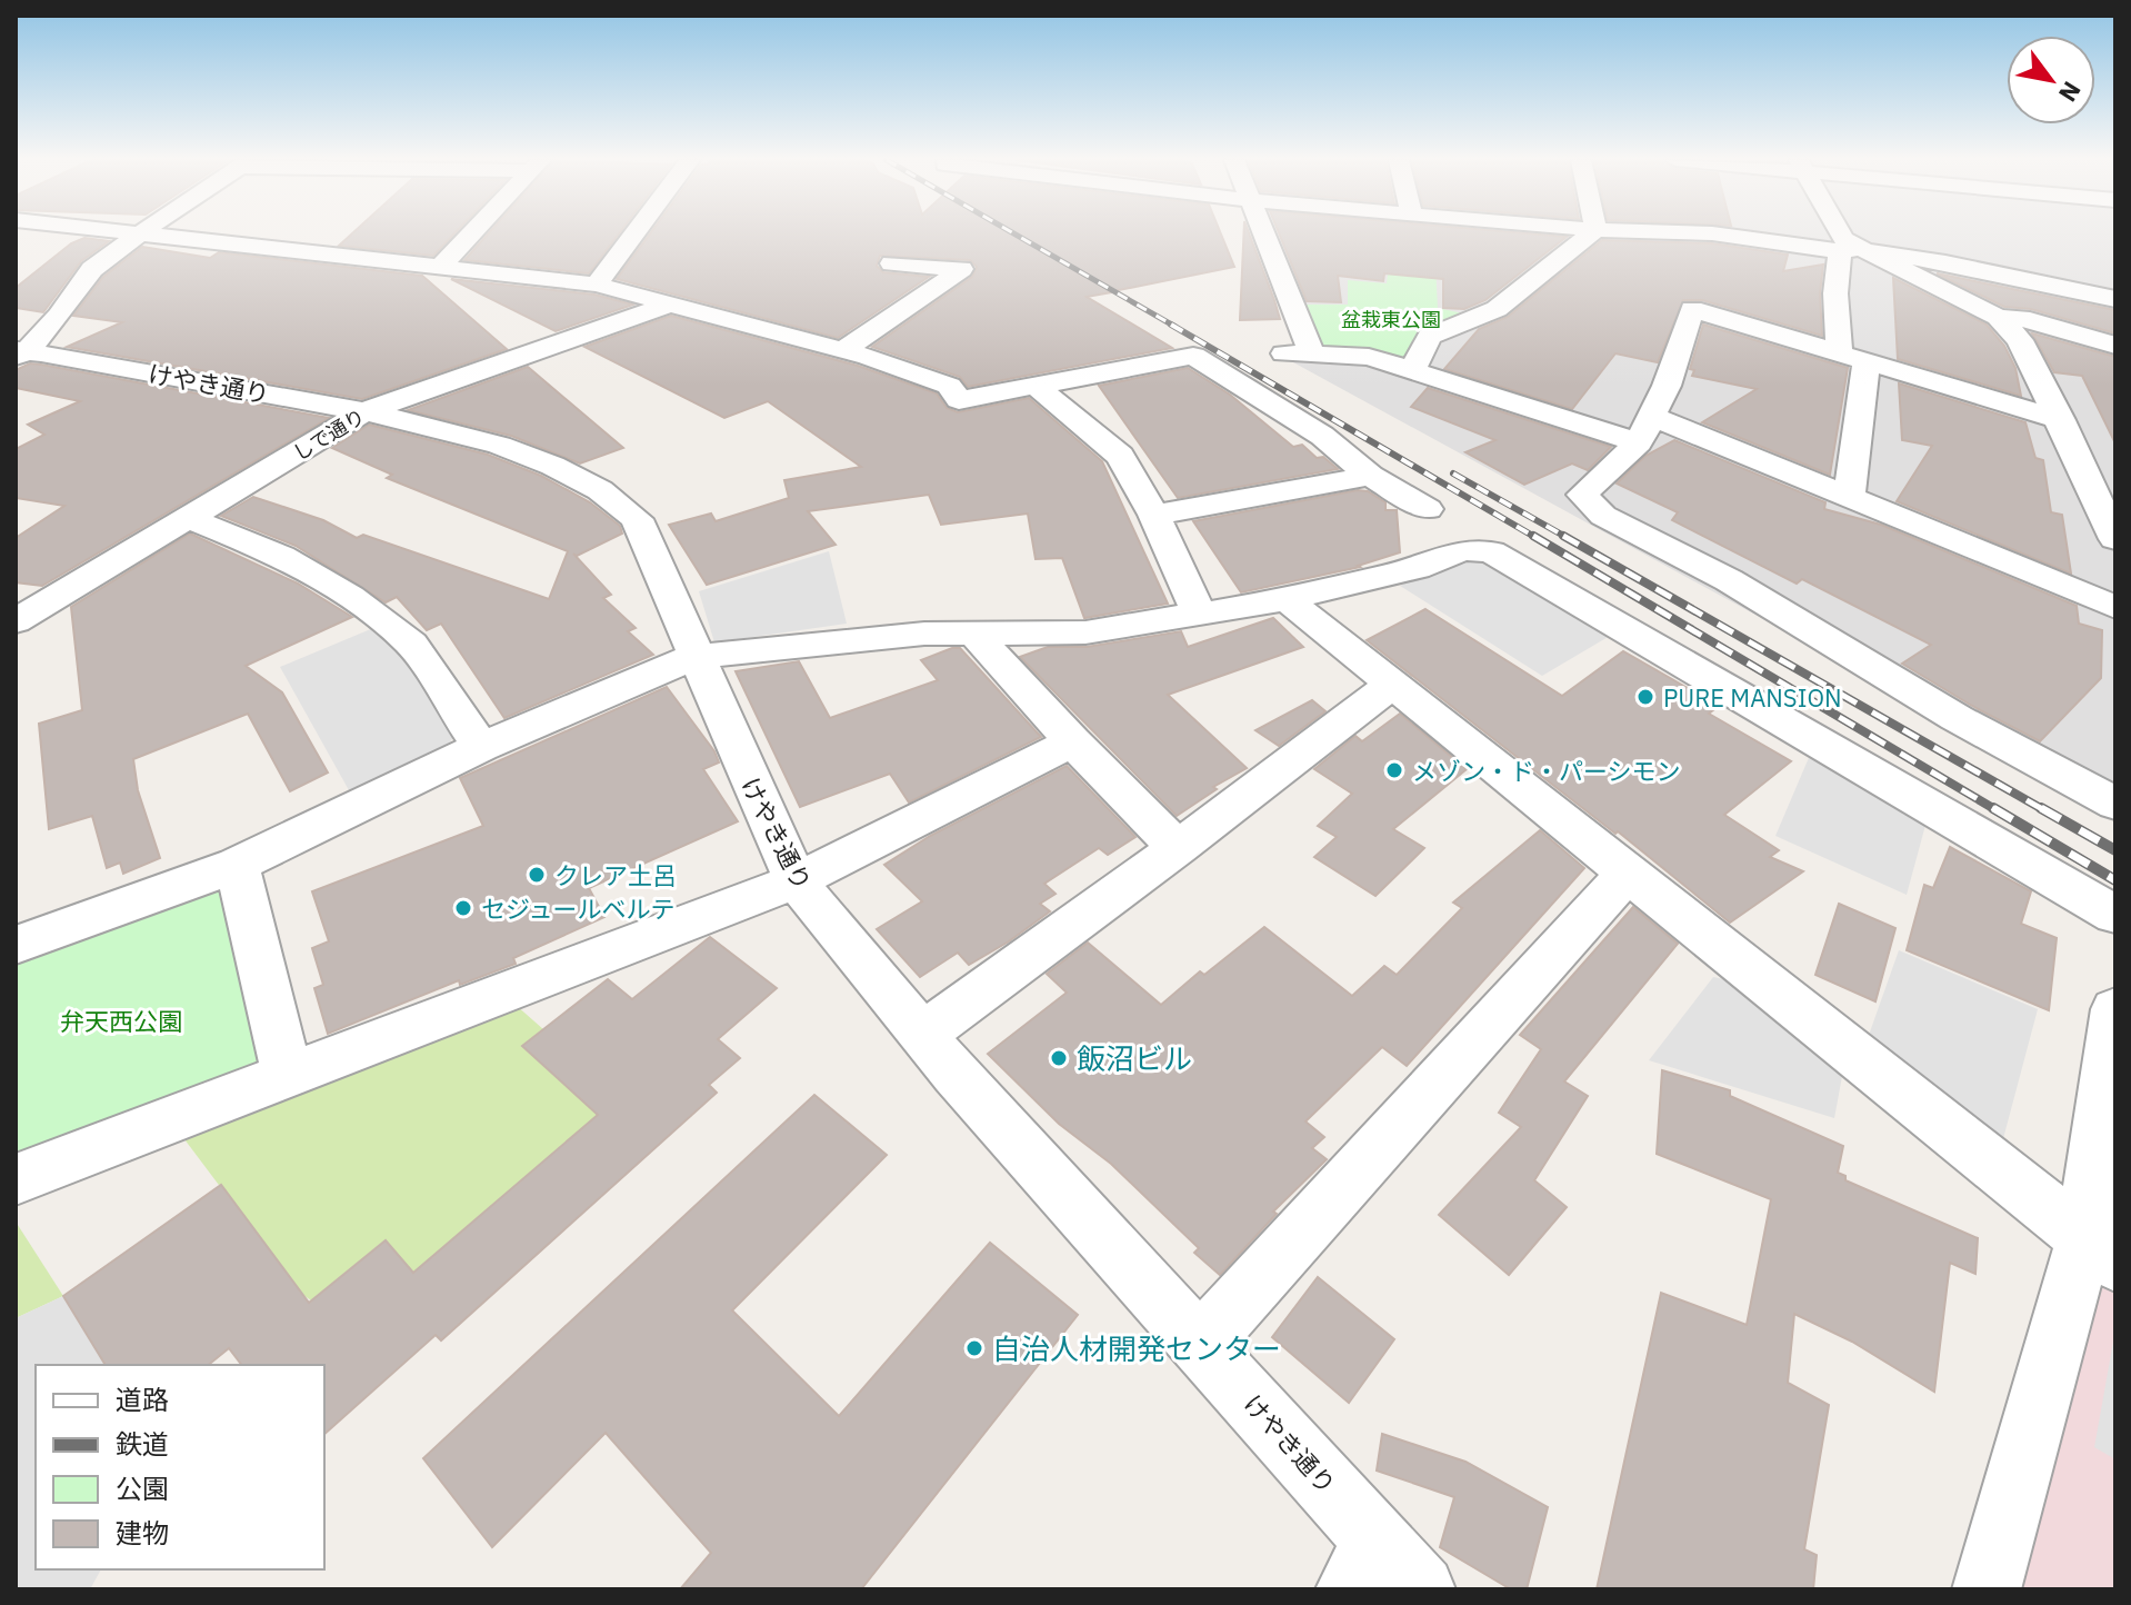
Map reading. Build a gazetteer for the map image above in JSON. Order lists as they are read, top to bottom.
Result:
{
  "streets": {
    "street": ["けやき通り", "しで通り"]
  },
  "crossings": [
    ["けやき通り", "しで通り"]
  ],
  "parks": ["盆栽東公園", "弁天西公園"],
  "places": [
    "PURE MANSION",
    "メゾン・ド・パーシモン",
    "クレア土呂",
    "セジュールベルテ",
    "飯沼ビル",
    "自治人材開発センター"
  ],
  "legend": [
    "道路",
    "鉄道",
    "公園",
    "建物"
  ],
  "north": "bottom right"
}
